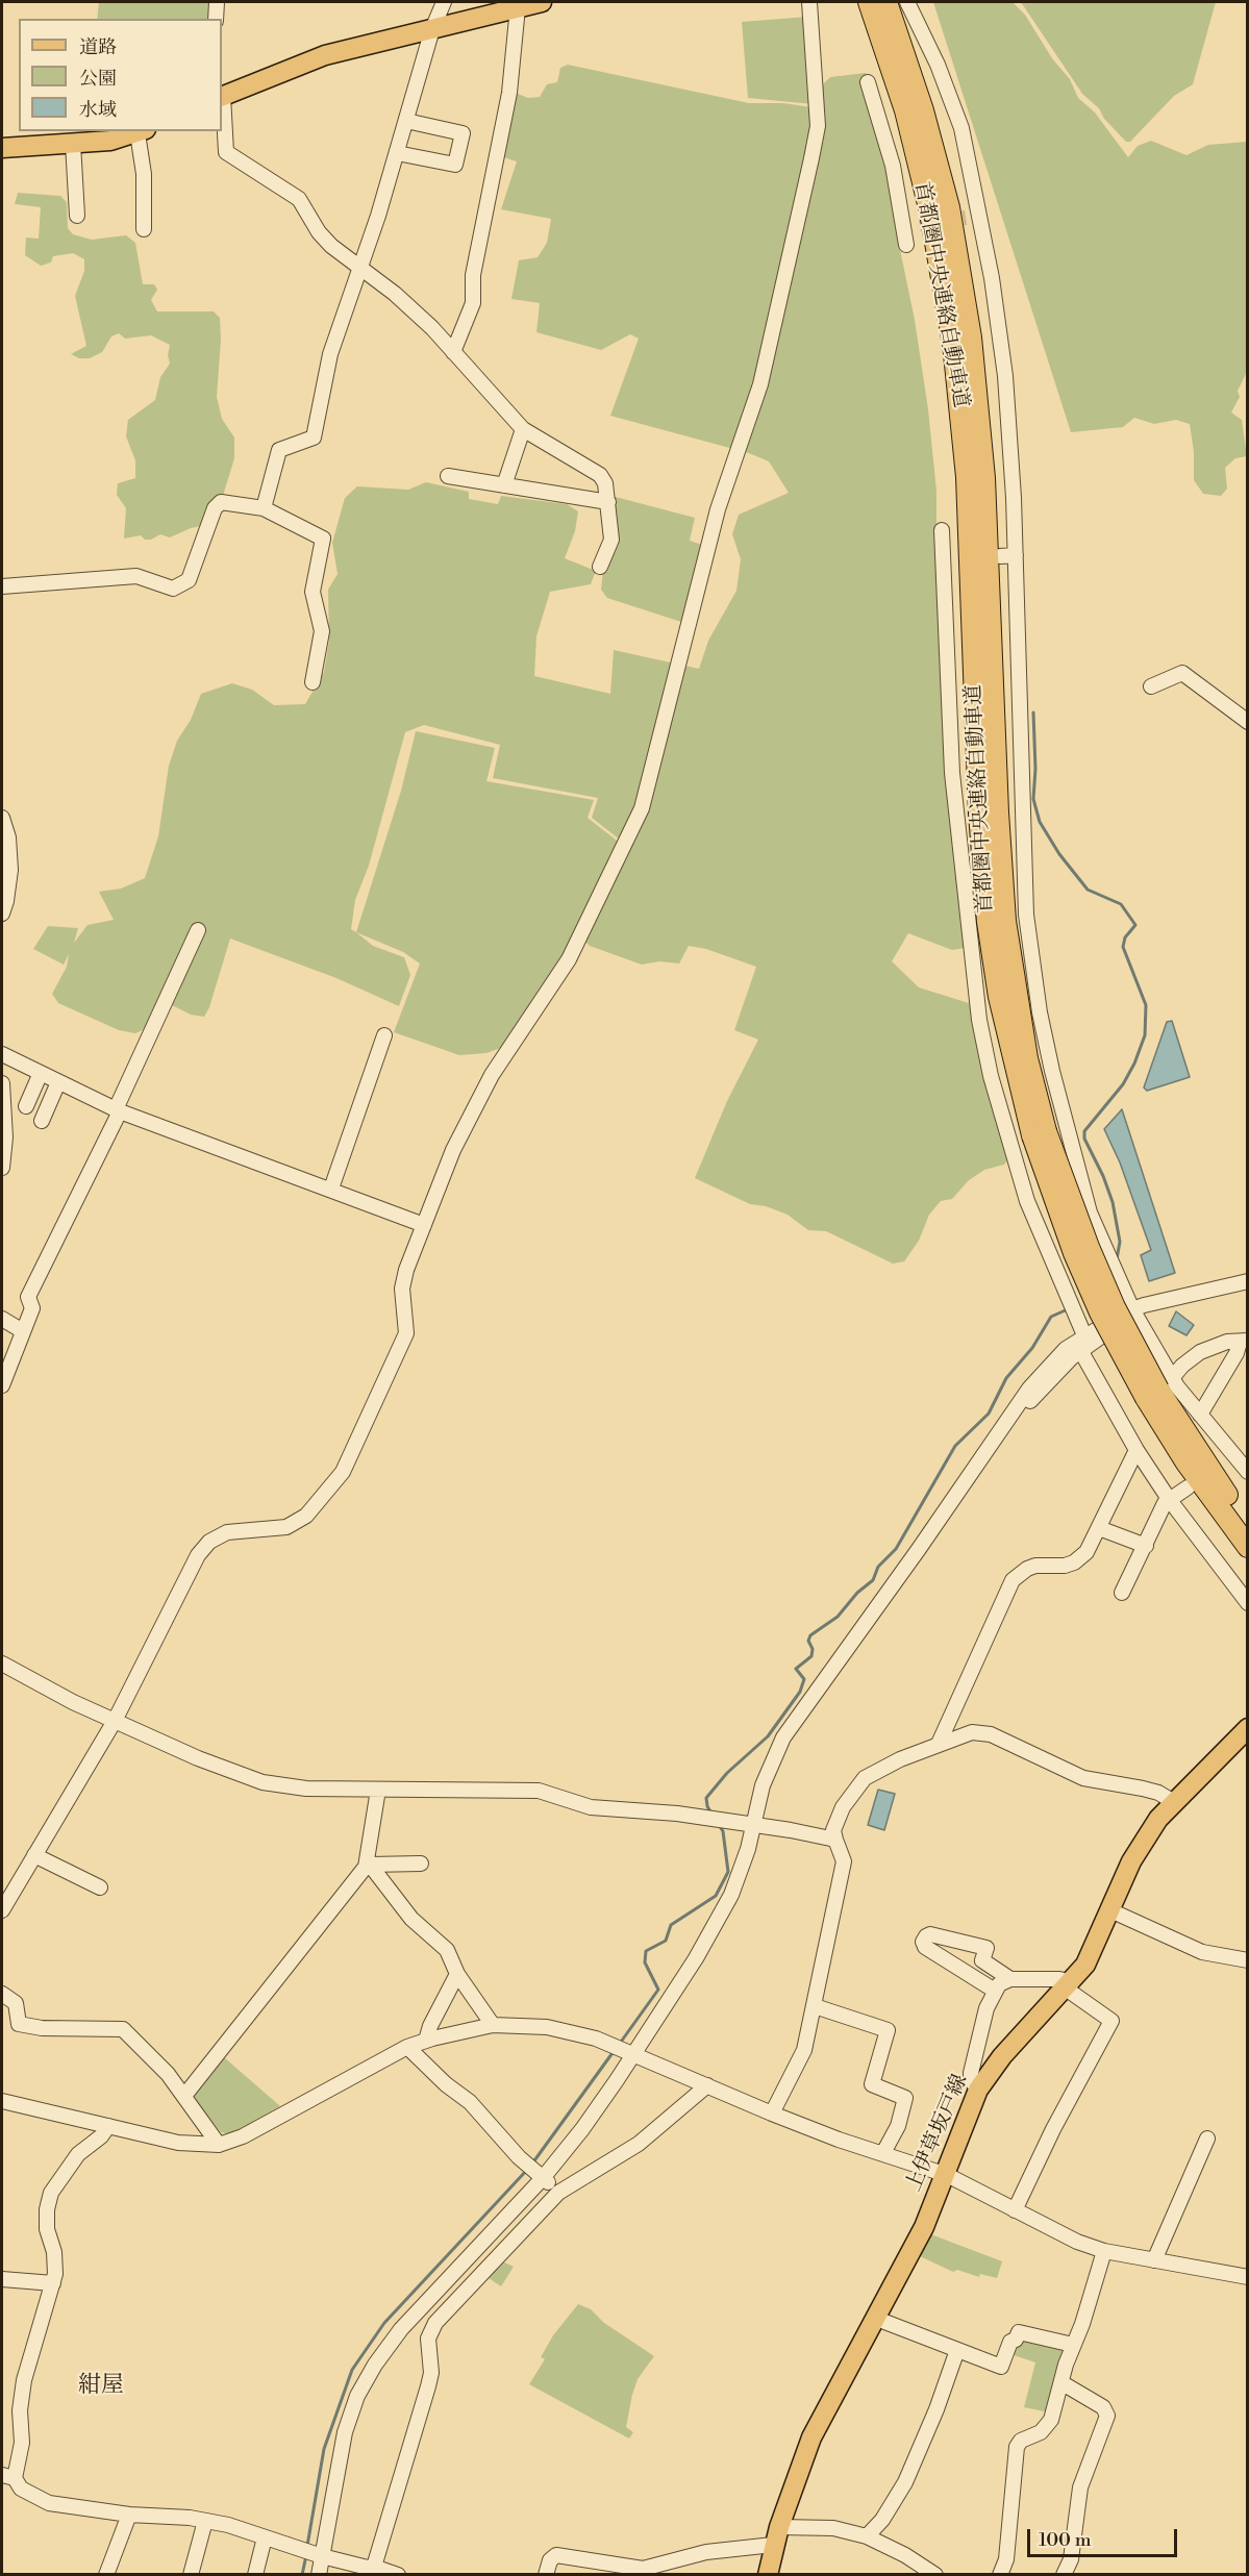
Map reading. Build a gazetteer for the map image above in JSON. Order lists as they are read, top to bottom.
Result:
{
  "streets": {
    "highway": ["首都圏中央連絡自動車道"],
    "main road": ["上伊草坂戸線"]
  },
  "districts": ["紺屋"],
  "legend": ["道路", "公園", "水域"],
  "scale_bar": "100 m"
}
